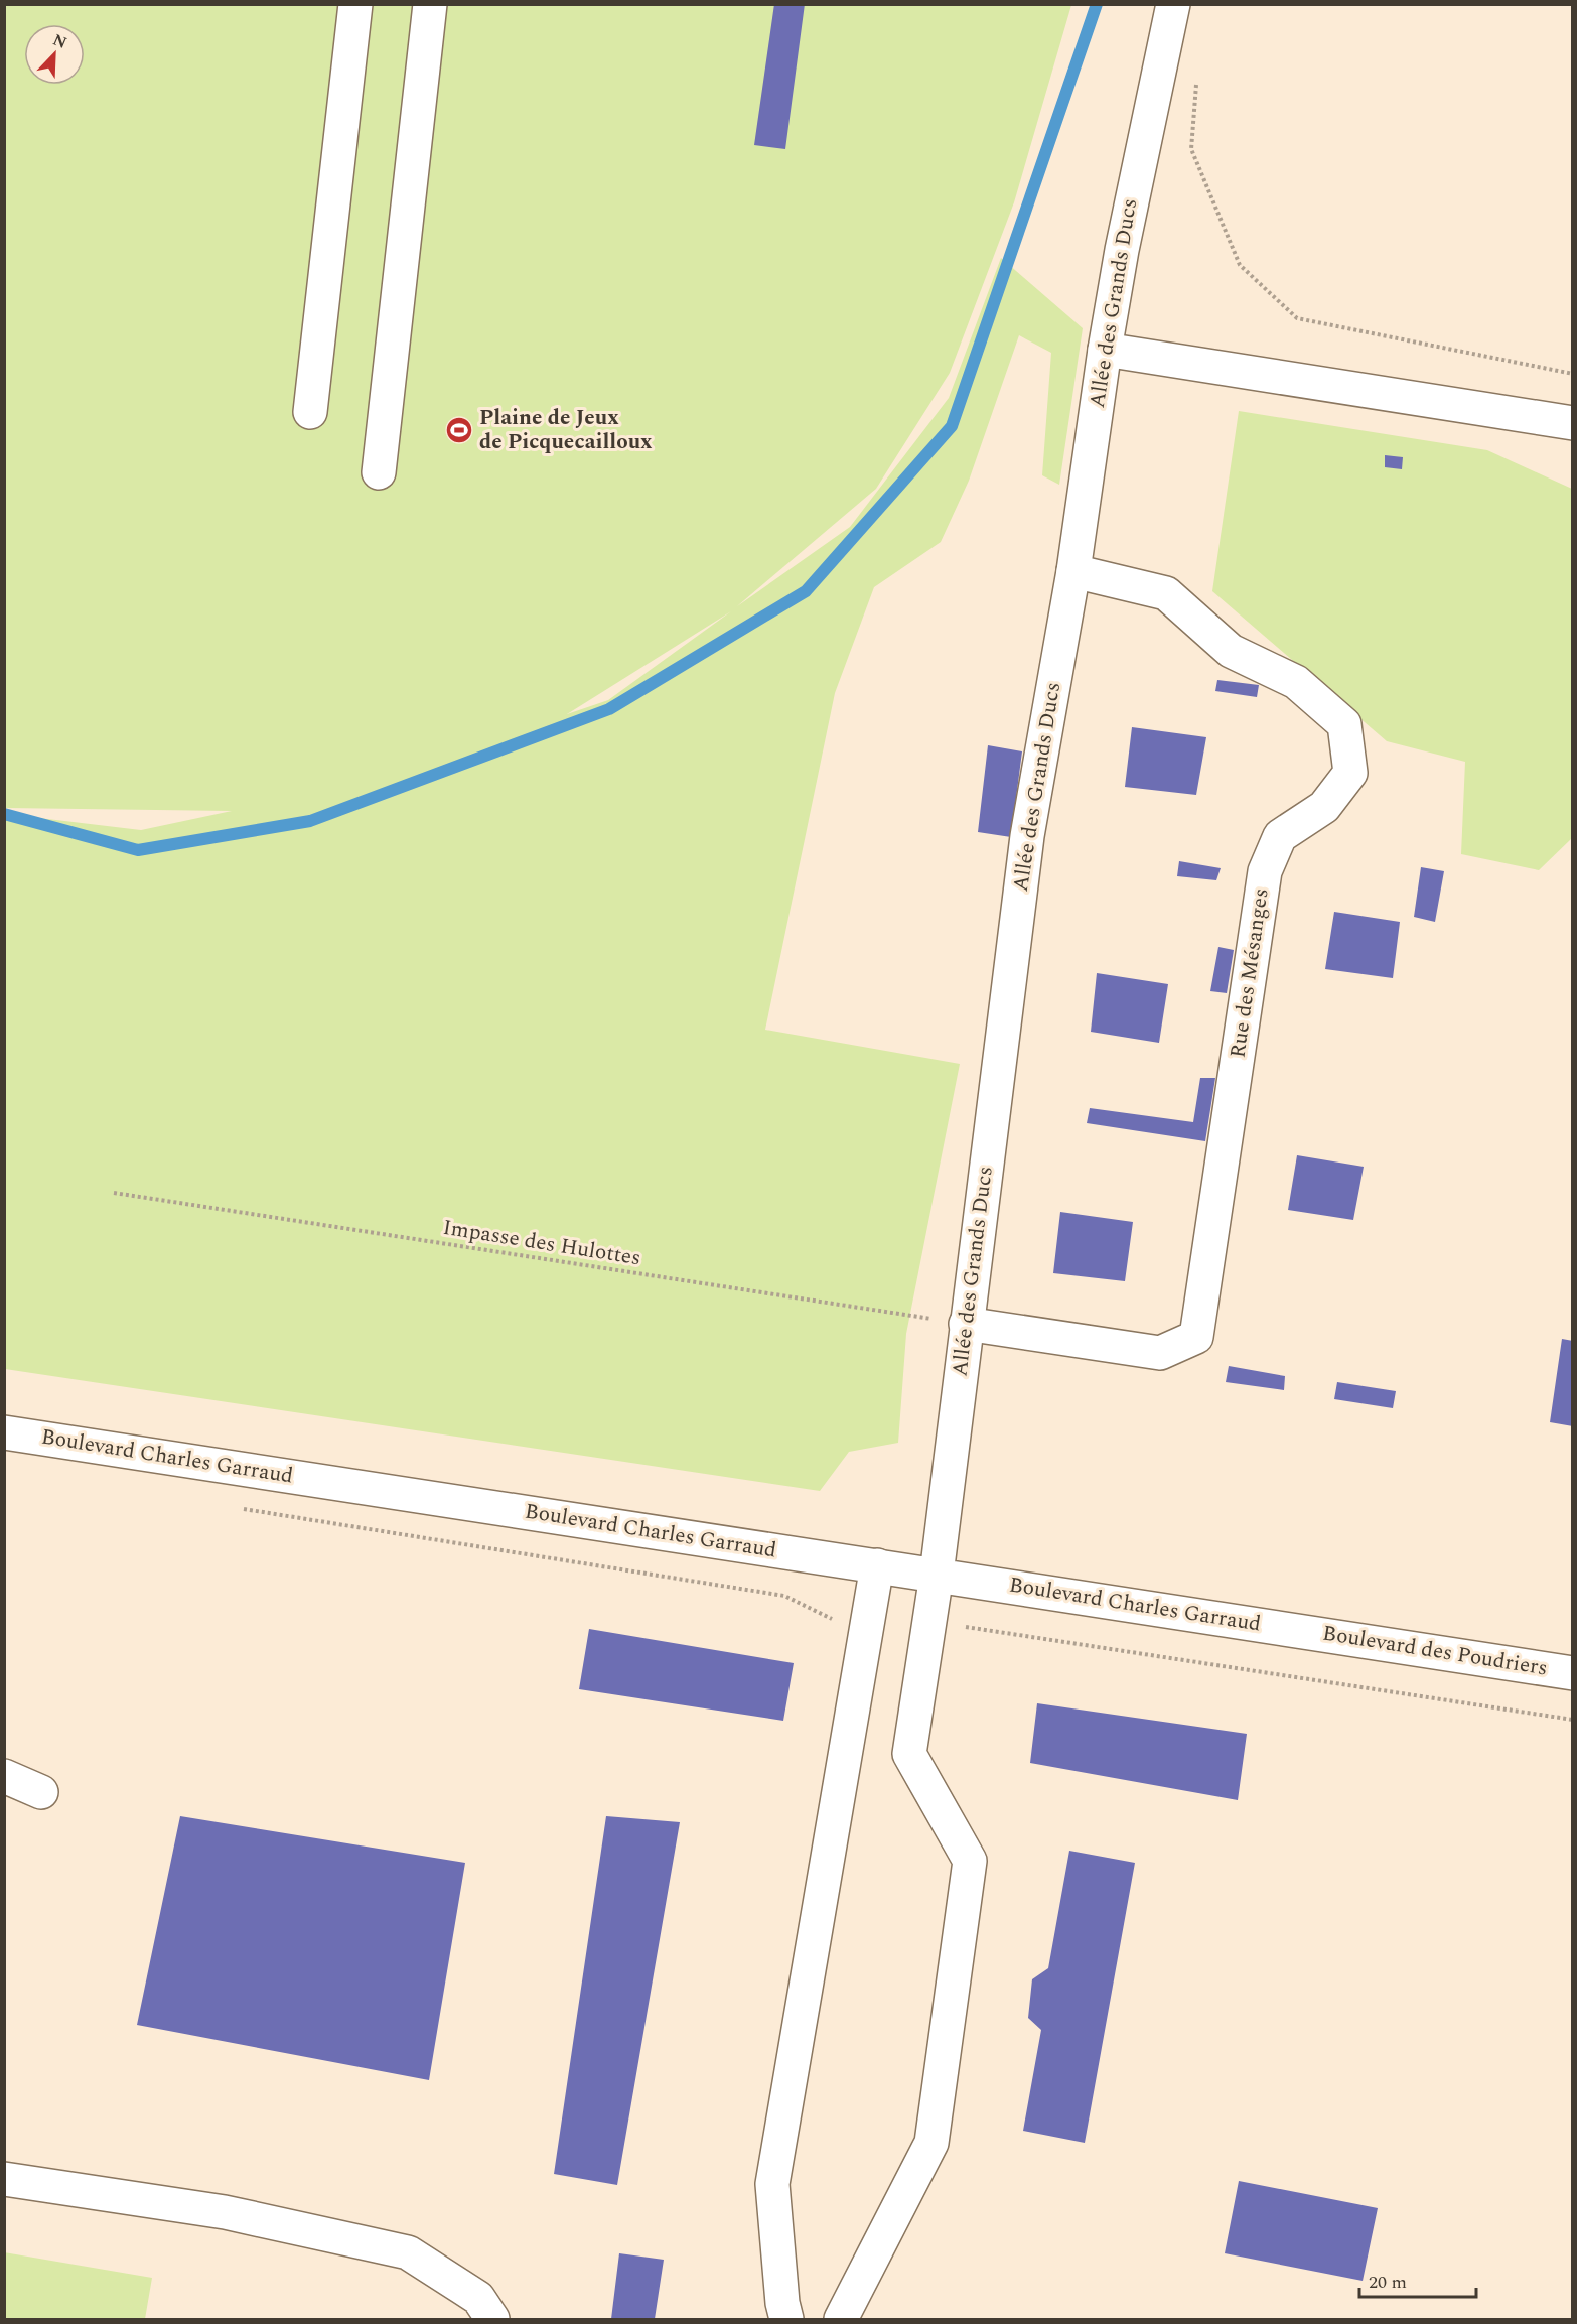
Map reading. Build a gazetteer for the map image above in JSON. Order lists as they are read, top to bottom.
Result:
{
  "streets": {
    "main road": [
      "Allée des Grands Ducs",
      "Rue des Mésanges",
      "Boulevard Charles Garraud",
      "Boulevard des Poudriers"
    ],
    "path": ["Impasse des Hulottes"]
  },
  "crossings": [
    ["Allée des Grands Ducs", "Rue des Mésanges"],
    ["Allée des Grands Ducs", "Impasse des Hulottes"],
    ["Allée des Grands Ducs", "Boulevard Charles Garraud"],
    ["Rue des Mésanges", "Impasse des Hulottes"],
    ["Boulevard Charles Garraud", "Boulevard des Poudriers"]
  ],
  "places": {
    "sports": ["Plaine de Jeux de Picquecailloux"]
  },
  "scale_bar": "20 m",
  "north": "top right"
}
